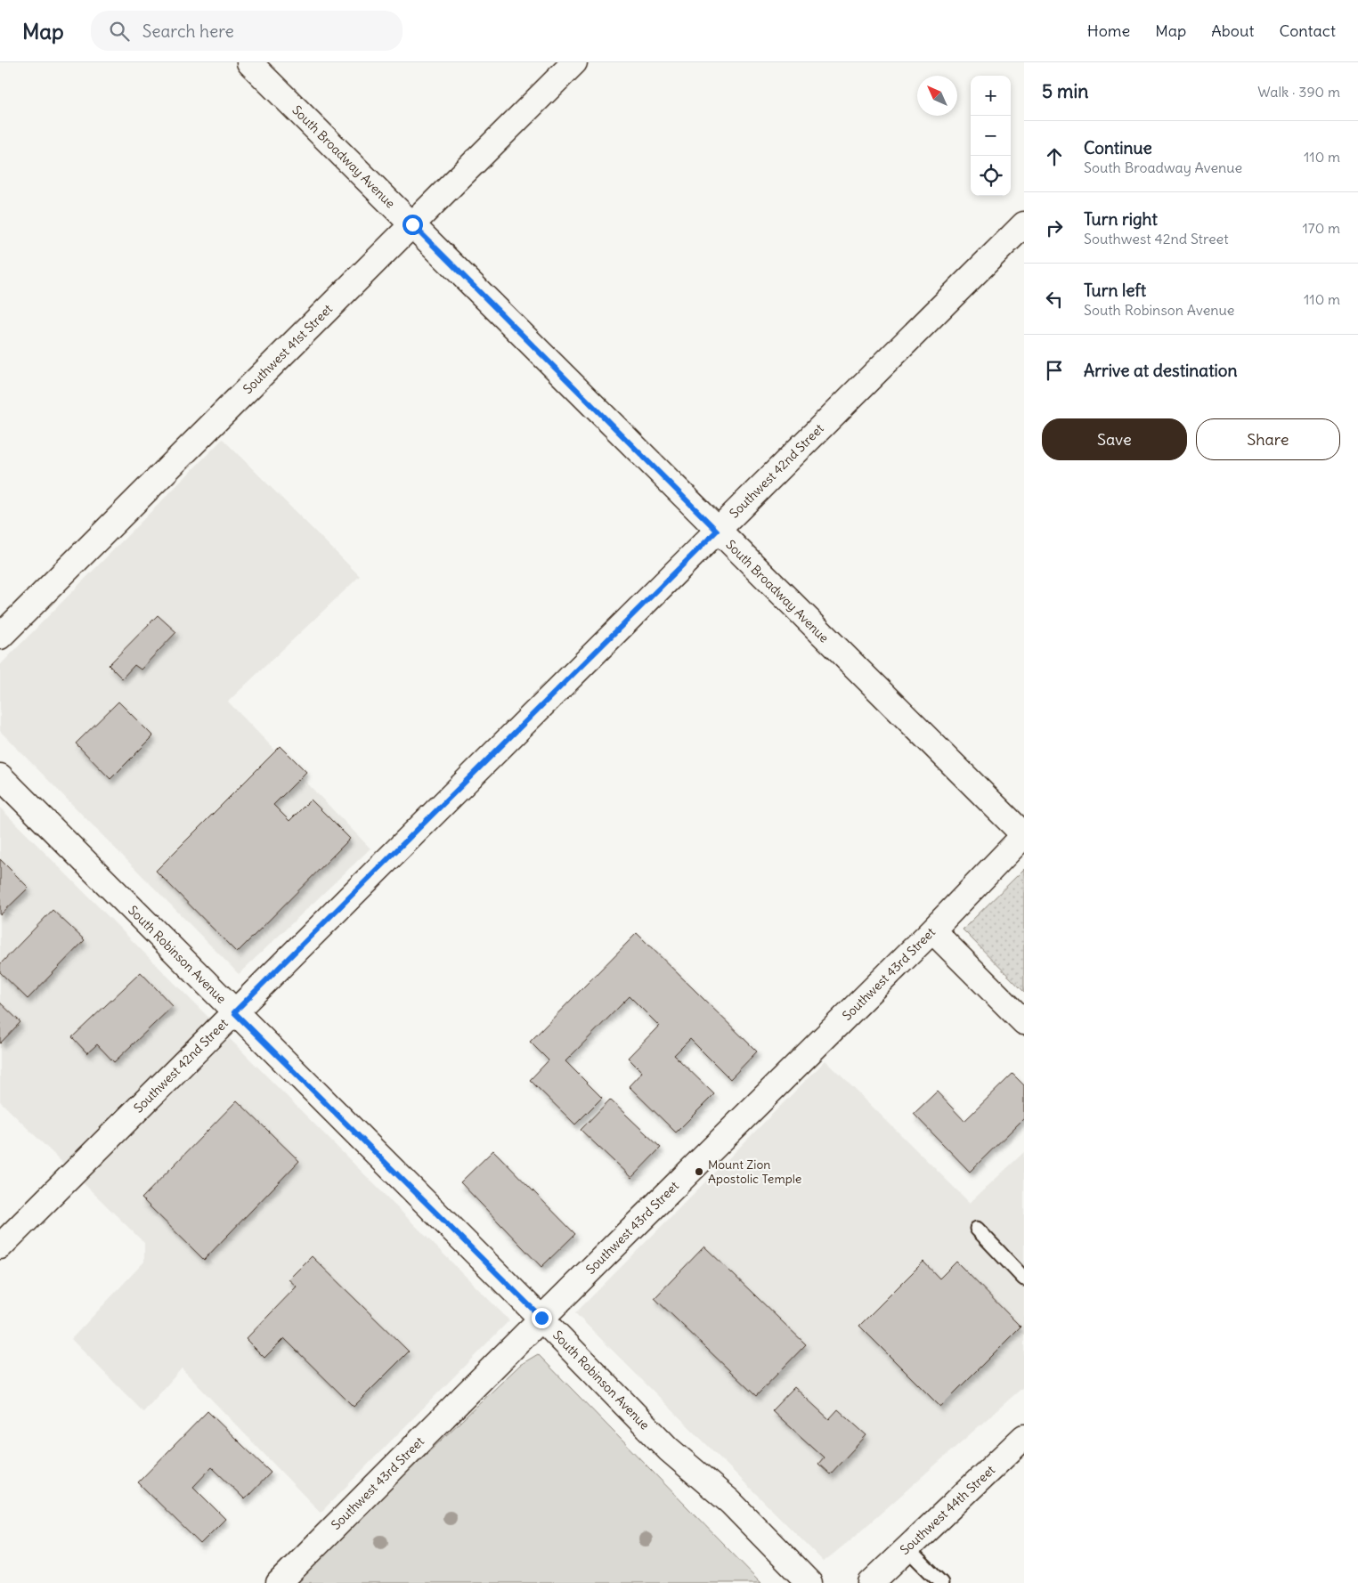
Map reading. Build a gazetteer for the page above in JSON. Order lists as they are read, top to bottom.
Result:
{
  "streets": {
    "street": [
      "South Broadway Avenue",
      "Southwest 41st Street",
      "Southwest 42nd Street",
      "South Robinson Avenue",
      "Southwest 43rd Street",
      "Southwest 44th Street"
    ]
  },
  "crossings": [
    ["South Broadway Avenue", "Southwest 41st Street"],
    ["South Broadway Avenue", "Southwest 42nd Street"],
    ["South Broadway Avenue", "Southwest 43rd Street"],
    ["Southwest 42nd Street", "South Robinson Avenue"],
    ["South Robinson Avenue", "Southwest 43rd Street"]
  ],
  "places": ["Mount Zion Apostolic Temple"],
  "north": "top left",
  "page": {
    "header": "Map",
    "search": "Search here",
    "nav": [
      "Home",
      "Map",
      "About",
      "Contact"
    ],
    "heading": ["5 min", "Walk · 390 m"],
    "map_buttons": ["+", "−"],
    "list": [
      ["Continue", "South Broadway Avenue", "110 m"],
      ["Turn right", "Southwest 42nd Street", "170 m"],
      ["Turn left", "South Robinson Avenue", "110 m"],
      "Arrive at destination"
    ],
    "buttons": ["Save", "Share"]
  }
}
